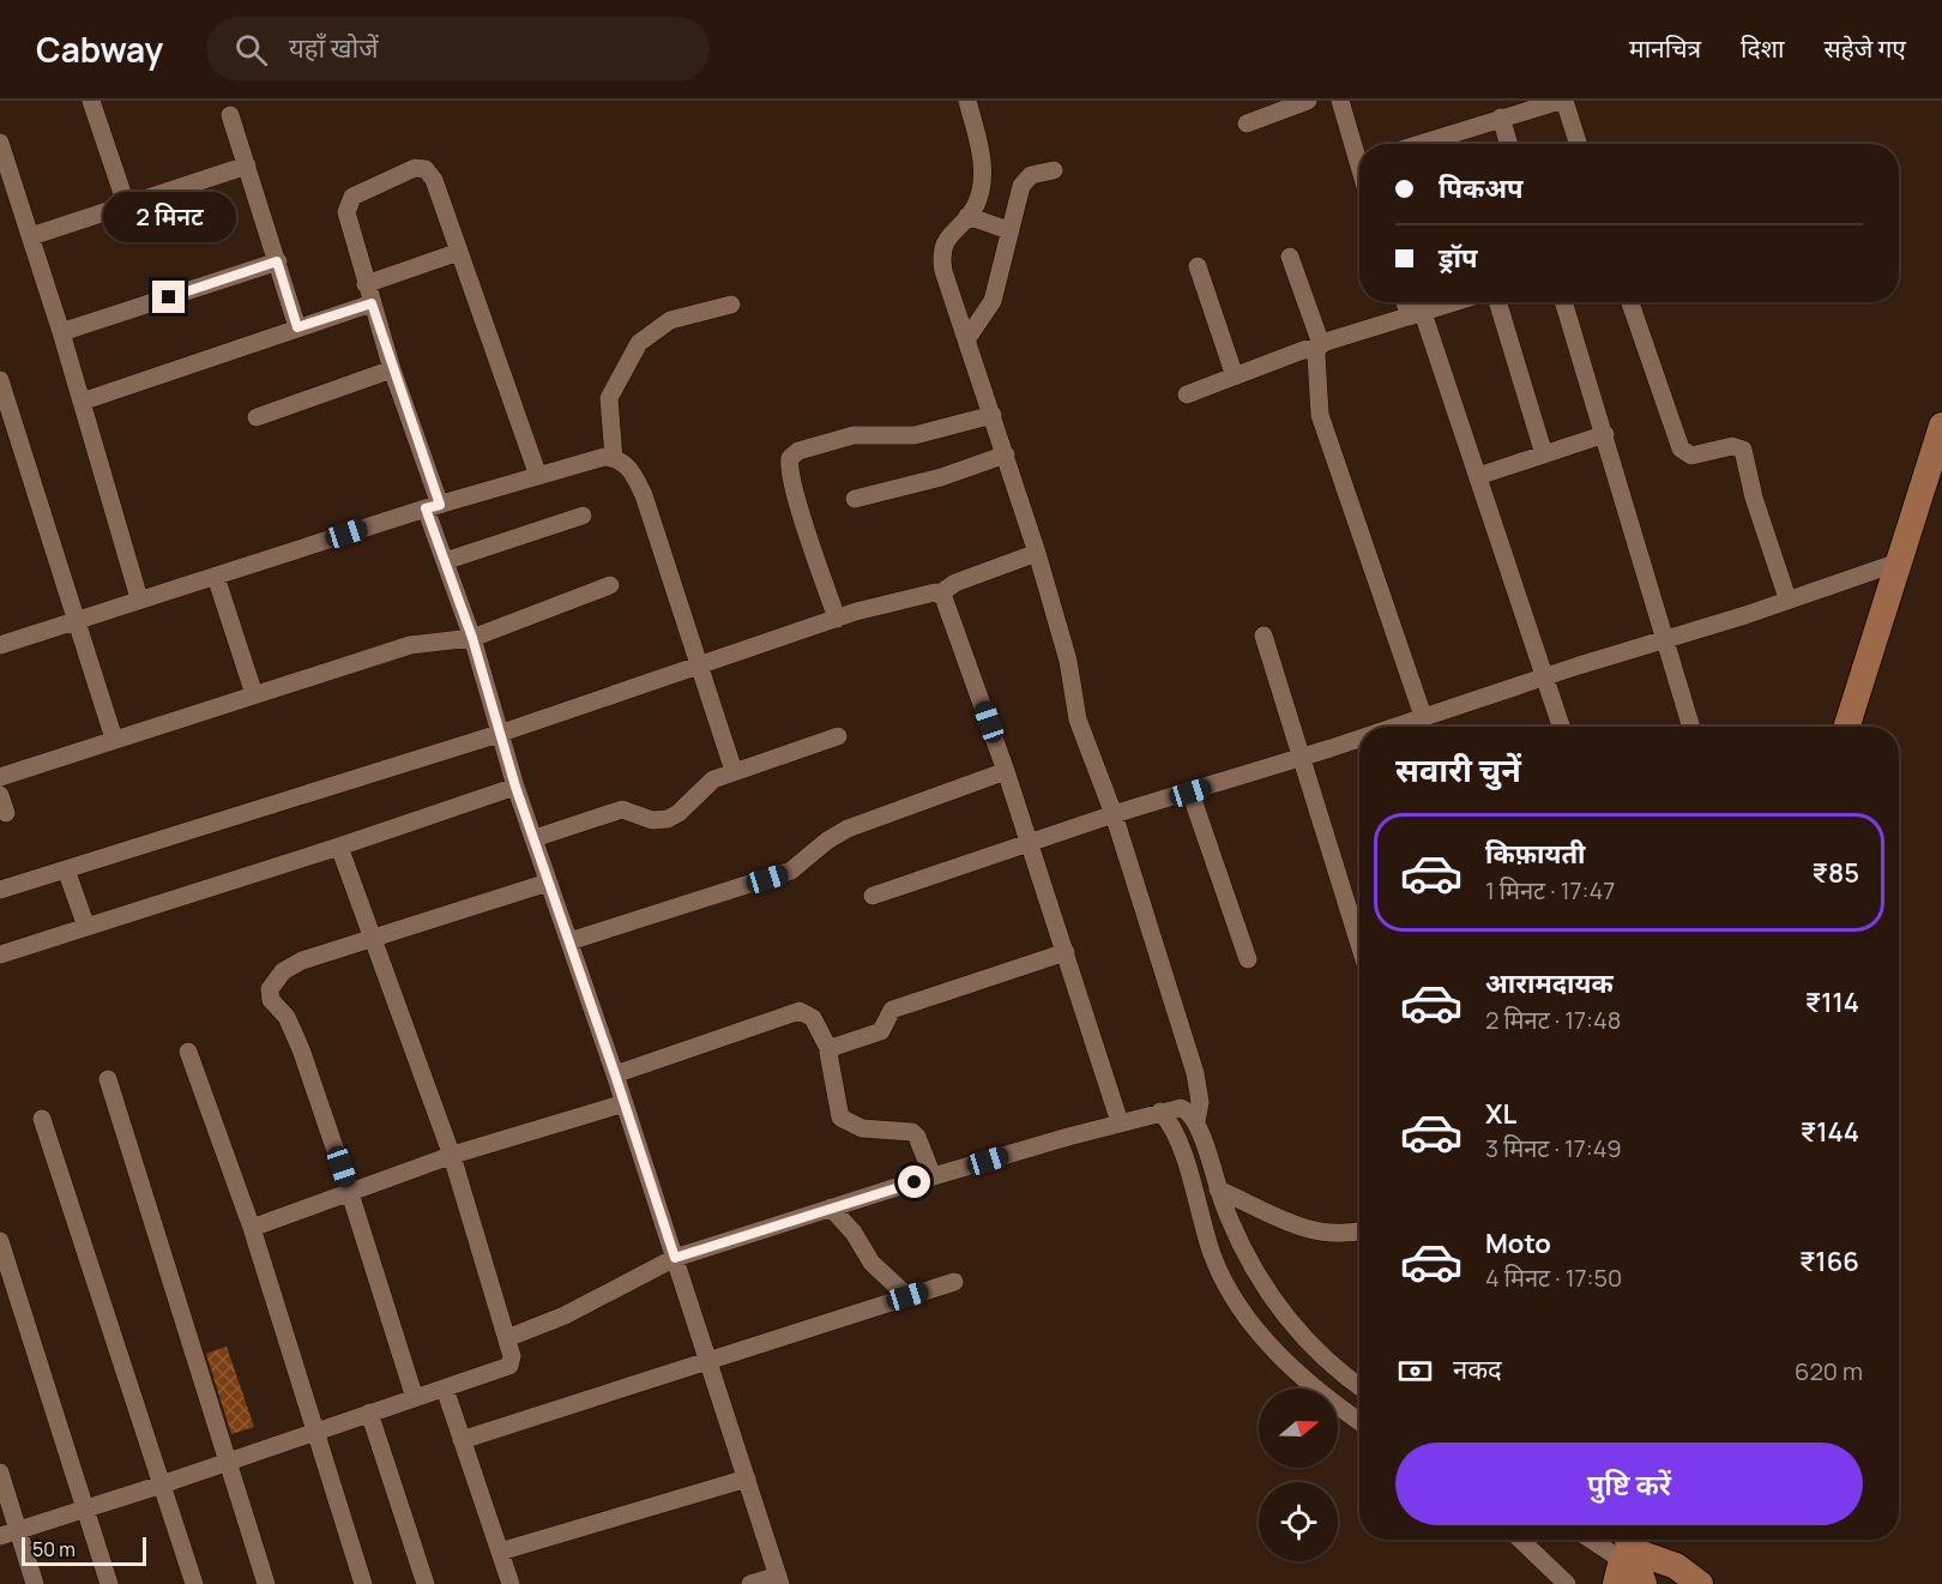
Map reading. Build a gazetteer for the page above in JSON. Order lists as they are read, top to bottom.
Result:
{
  "scale_bar": "50 m",
  "north": "right",
  "page": {
    "header": "Cabway",
    "search": "यहाँ खोजें",
    "nav": ["मानचित्र", "दिशा", "सहेजे गए"],
    "banner": ["पिकअप", "ड्रॉप"],
    "bubble": "2 मिनट",
    "heading": "सवारी चुनें",
    "list": [
      {
        "name": "किफ़ायती",
        "note": "1 मिनट · 17:47",
        "value": "₹85"
      },
      {
        "name": "आरामदायक",
        "note": "2 मिनट · 17:48",
        "value": "₹114"
      },
      {
        "name": "XL",
        "note": "3 मिनट · 17:49",
        "value": "₹144"
      },
      {
        "name": "Moto",
        "note": "4 मिनट · 17:50",
        "value": "₹166"
      }
    ],
    "pay": ["नकद", "620 m"],
    "buttons": "पुष्टि करें",
    "scale": "50 m"
  }
}
